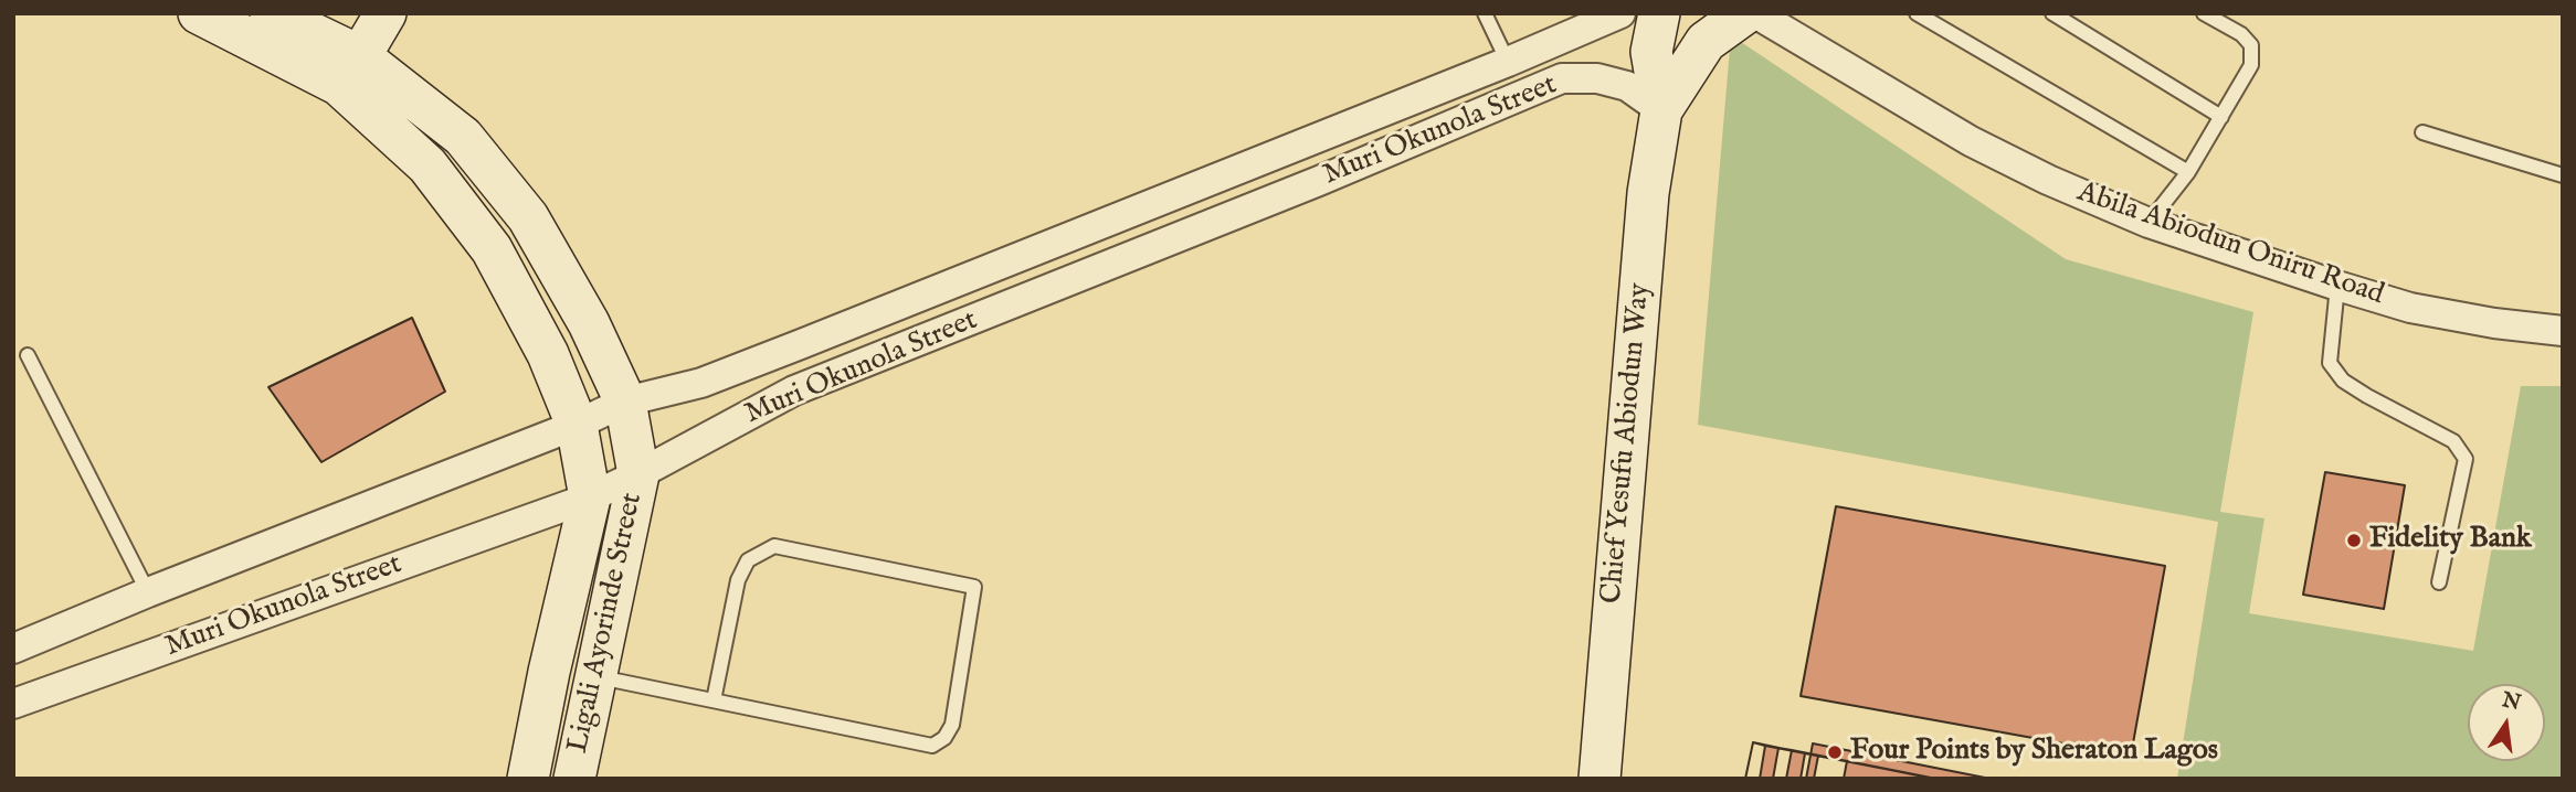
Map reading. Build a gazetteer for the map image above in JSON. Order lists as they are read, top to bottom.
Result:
{
  "streets": {
    "street": [
      "Muri Okunola Street",
      "Abila Abiodun Oniru Road",
      "Chief Yesufu Abiodun Way",
      "Ligali Ayorinde Street"
    ]
  },
  "crossings": [
    ["Muri Okunola Street", "Chief Yesufu Abiodun Way"],
    ["Muri Okunola Street", "Ligali Ayorinde Street"]
  ],
  "places": ["Fidelity Bank", "Four Points by Sheraton Lagos"],
  "north": "top"
}
